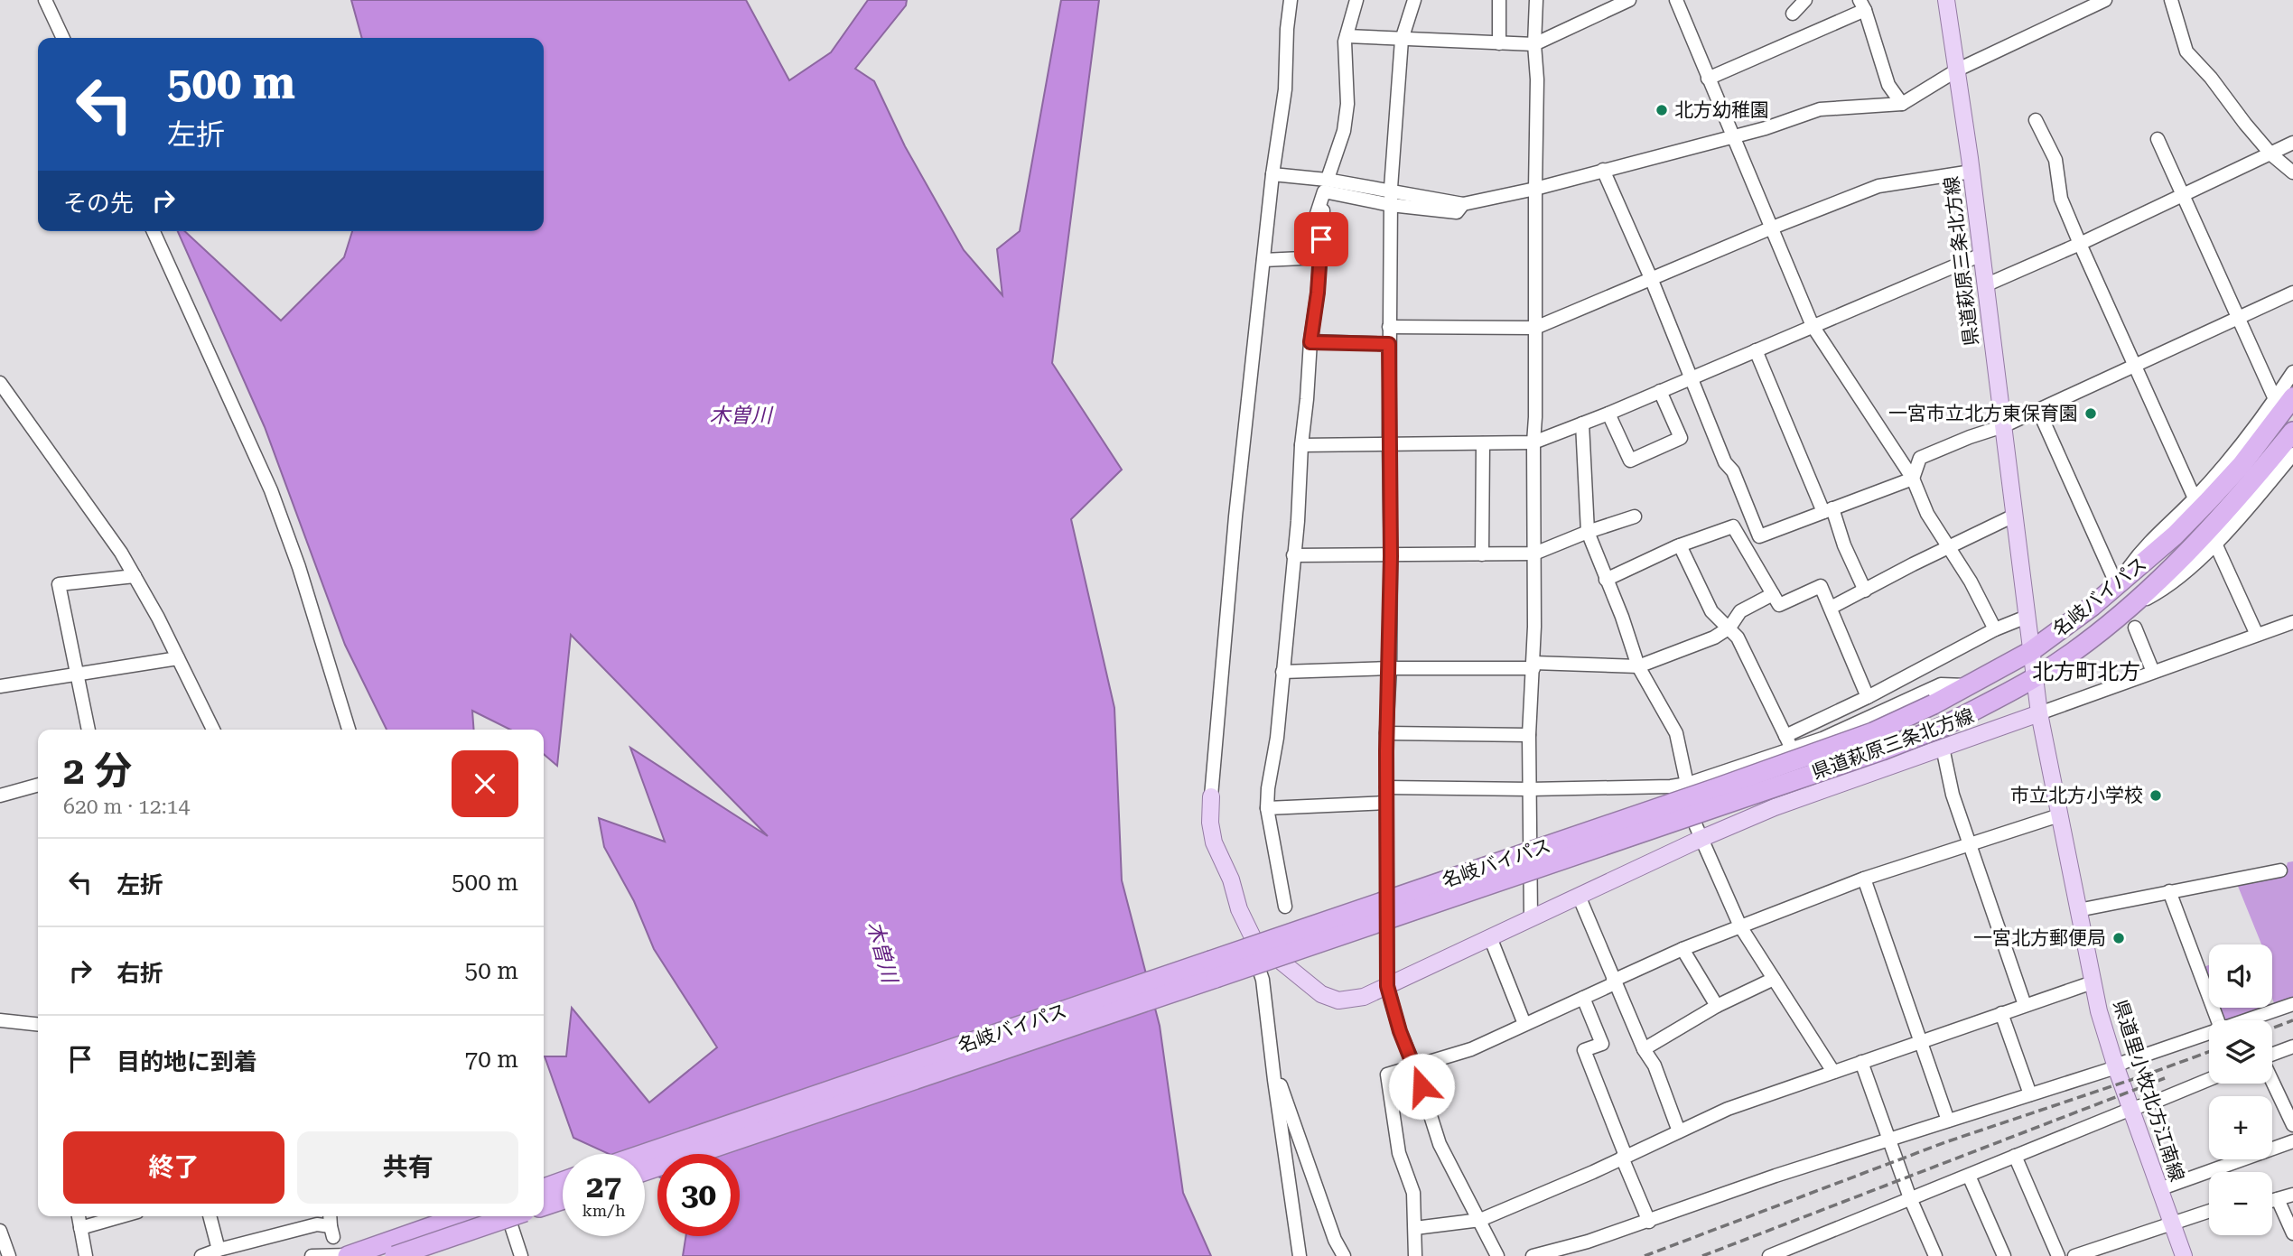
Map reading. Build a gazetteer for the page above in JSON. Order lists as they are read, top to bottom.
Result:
{
  "streets": {
    "highway": ["名岐バイパス"],
    "main road": ["県道萩原三条北方線", "県道里小牧北方江南線"]
  },
  "crossings": [
    ["県道萩原三条北方線", "名岐バイパス"],
    ["県道萩原三条北方線", "県道里小牧北方江南線"]
  ],
  "districts": ["北方町北方"],
  "water": ["木曽川"],
  "places": [
    "北方幼稚園",
    "一宮市立北方東保育園",
    "市立北方小学校",
    "一宮北方郵便局"
  ],
  "page": {
    "turn": ["500 m", "左折"],
    "then": "その先",
    "heading": ["2 分", "620 m · 12:14"],
    "list": [
      {
        "name": "左折",
        "value": "500 m"
      },
      {
        "name": "右折",
        "value": "50 m"
      },
      {
        "name": "目的地に到着",
        "value": "70 m"
      }
    ],
    "map_buttons": ["+", "−"],
    "buttons": ["終了", "共有"],
    "speed": "27 km/h",
    "limit": "30"
  }
}
